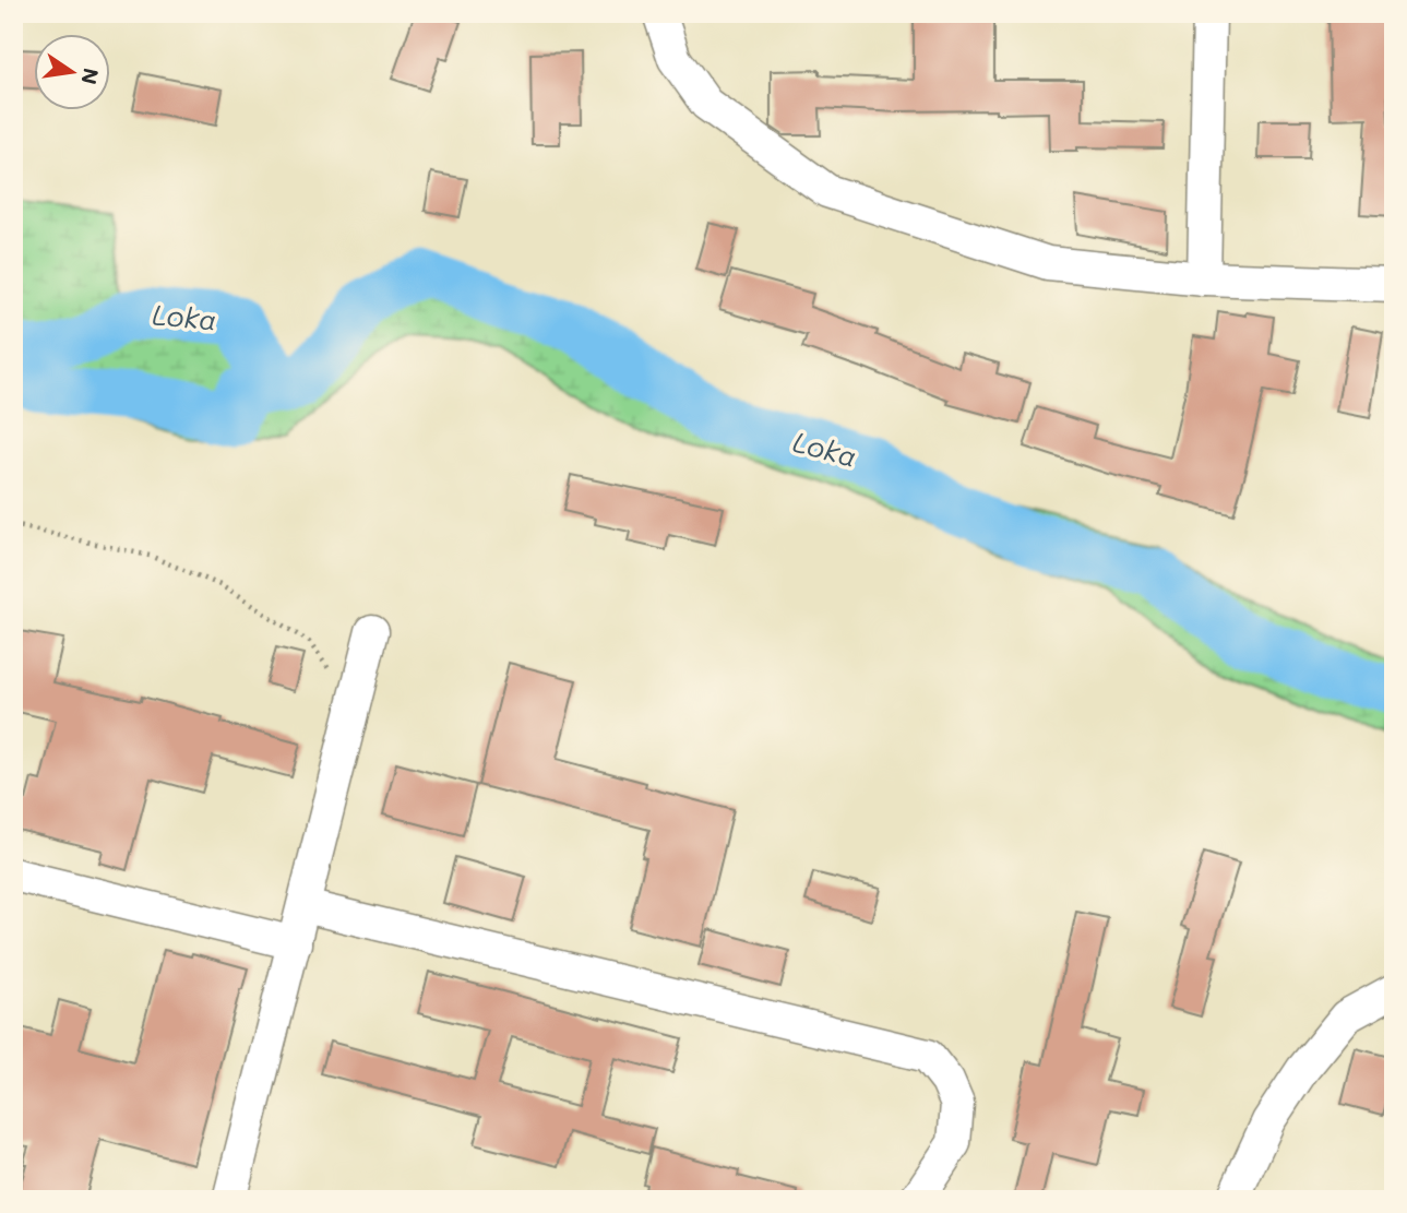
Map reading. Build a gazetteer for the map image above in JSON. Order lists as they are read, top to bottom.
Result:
{
  "water": ["Loka"],
  "north": "right"
}
